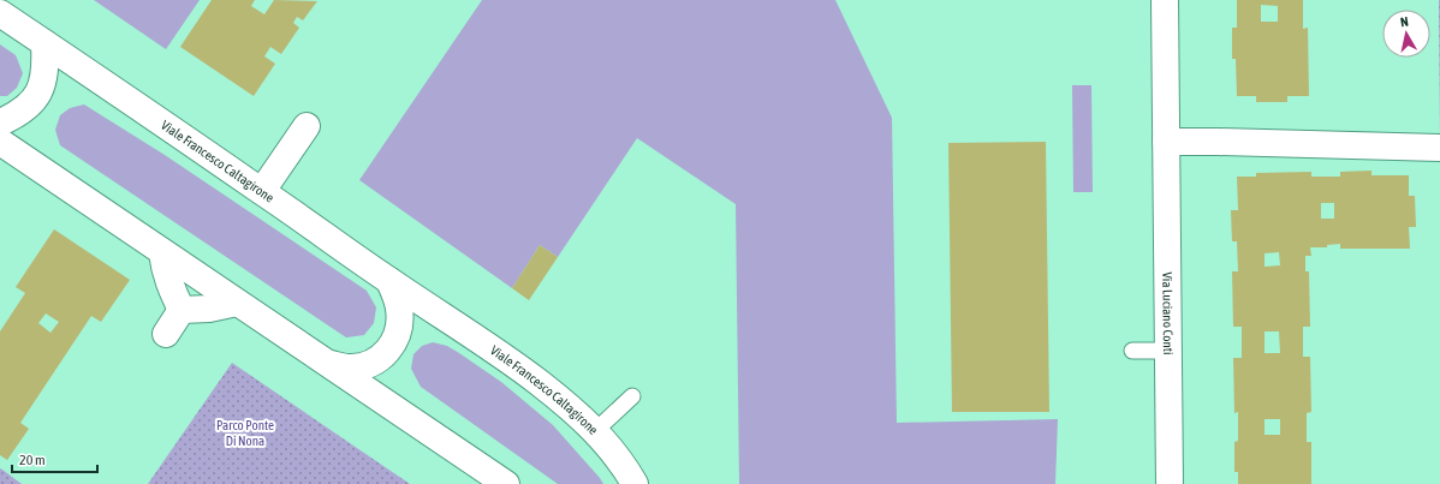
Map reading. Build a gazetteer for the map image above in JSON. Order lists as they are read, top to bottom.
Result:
{
  "streets": {
    "street": ["Viale Francesco Caltagirone", "Via Luciano Conti"]
  },
  "parks": ["Parco Ponte Di Nona"],
  "scale_bar": "20 m",
  "north": "top"
}
